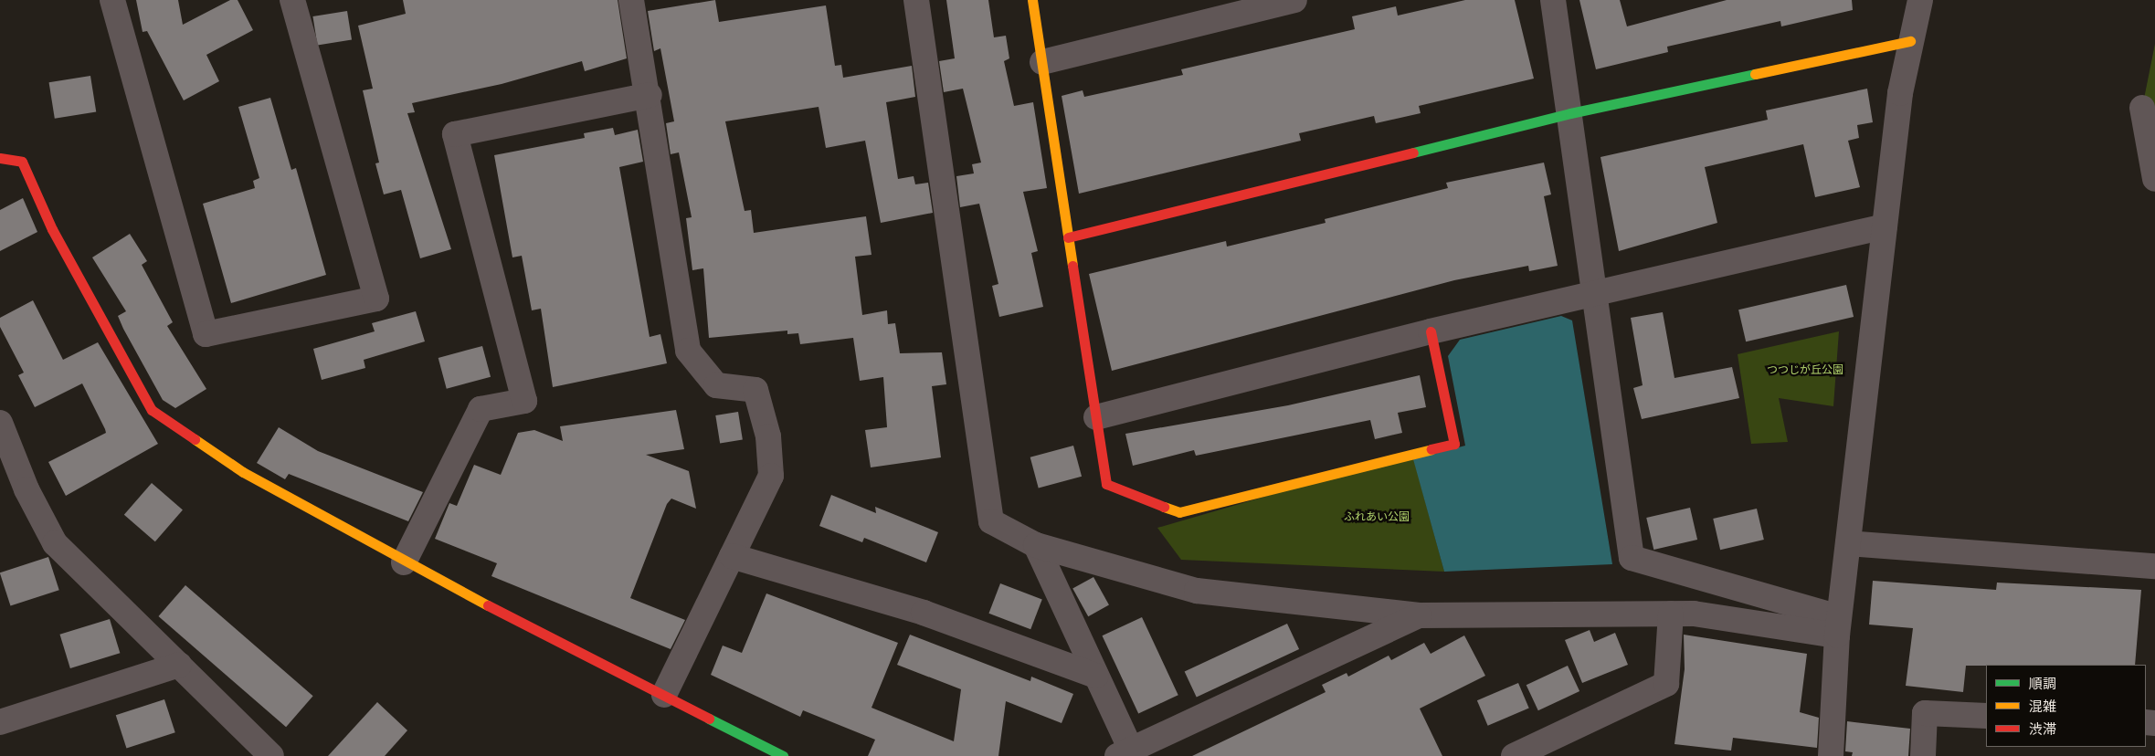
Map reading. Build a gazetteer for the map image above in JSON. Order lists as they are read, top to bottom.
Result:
{
  "parks": ["つつじが丘公園", "ふれあい公園"],
  "legend": ["順調", "混雑", "渋滞"]
}
